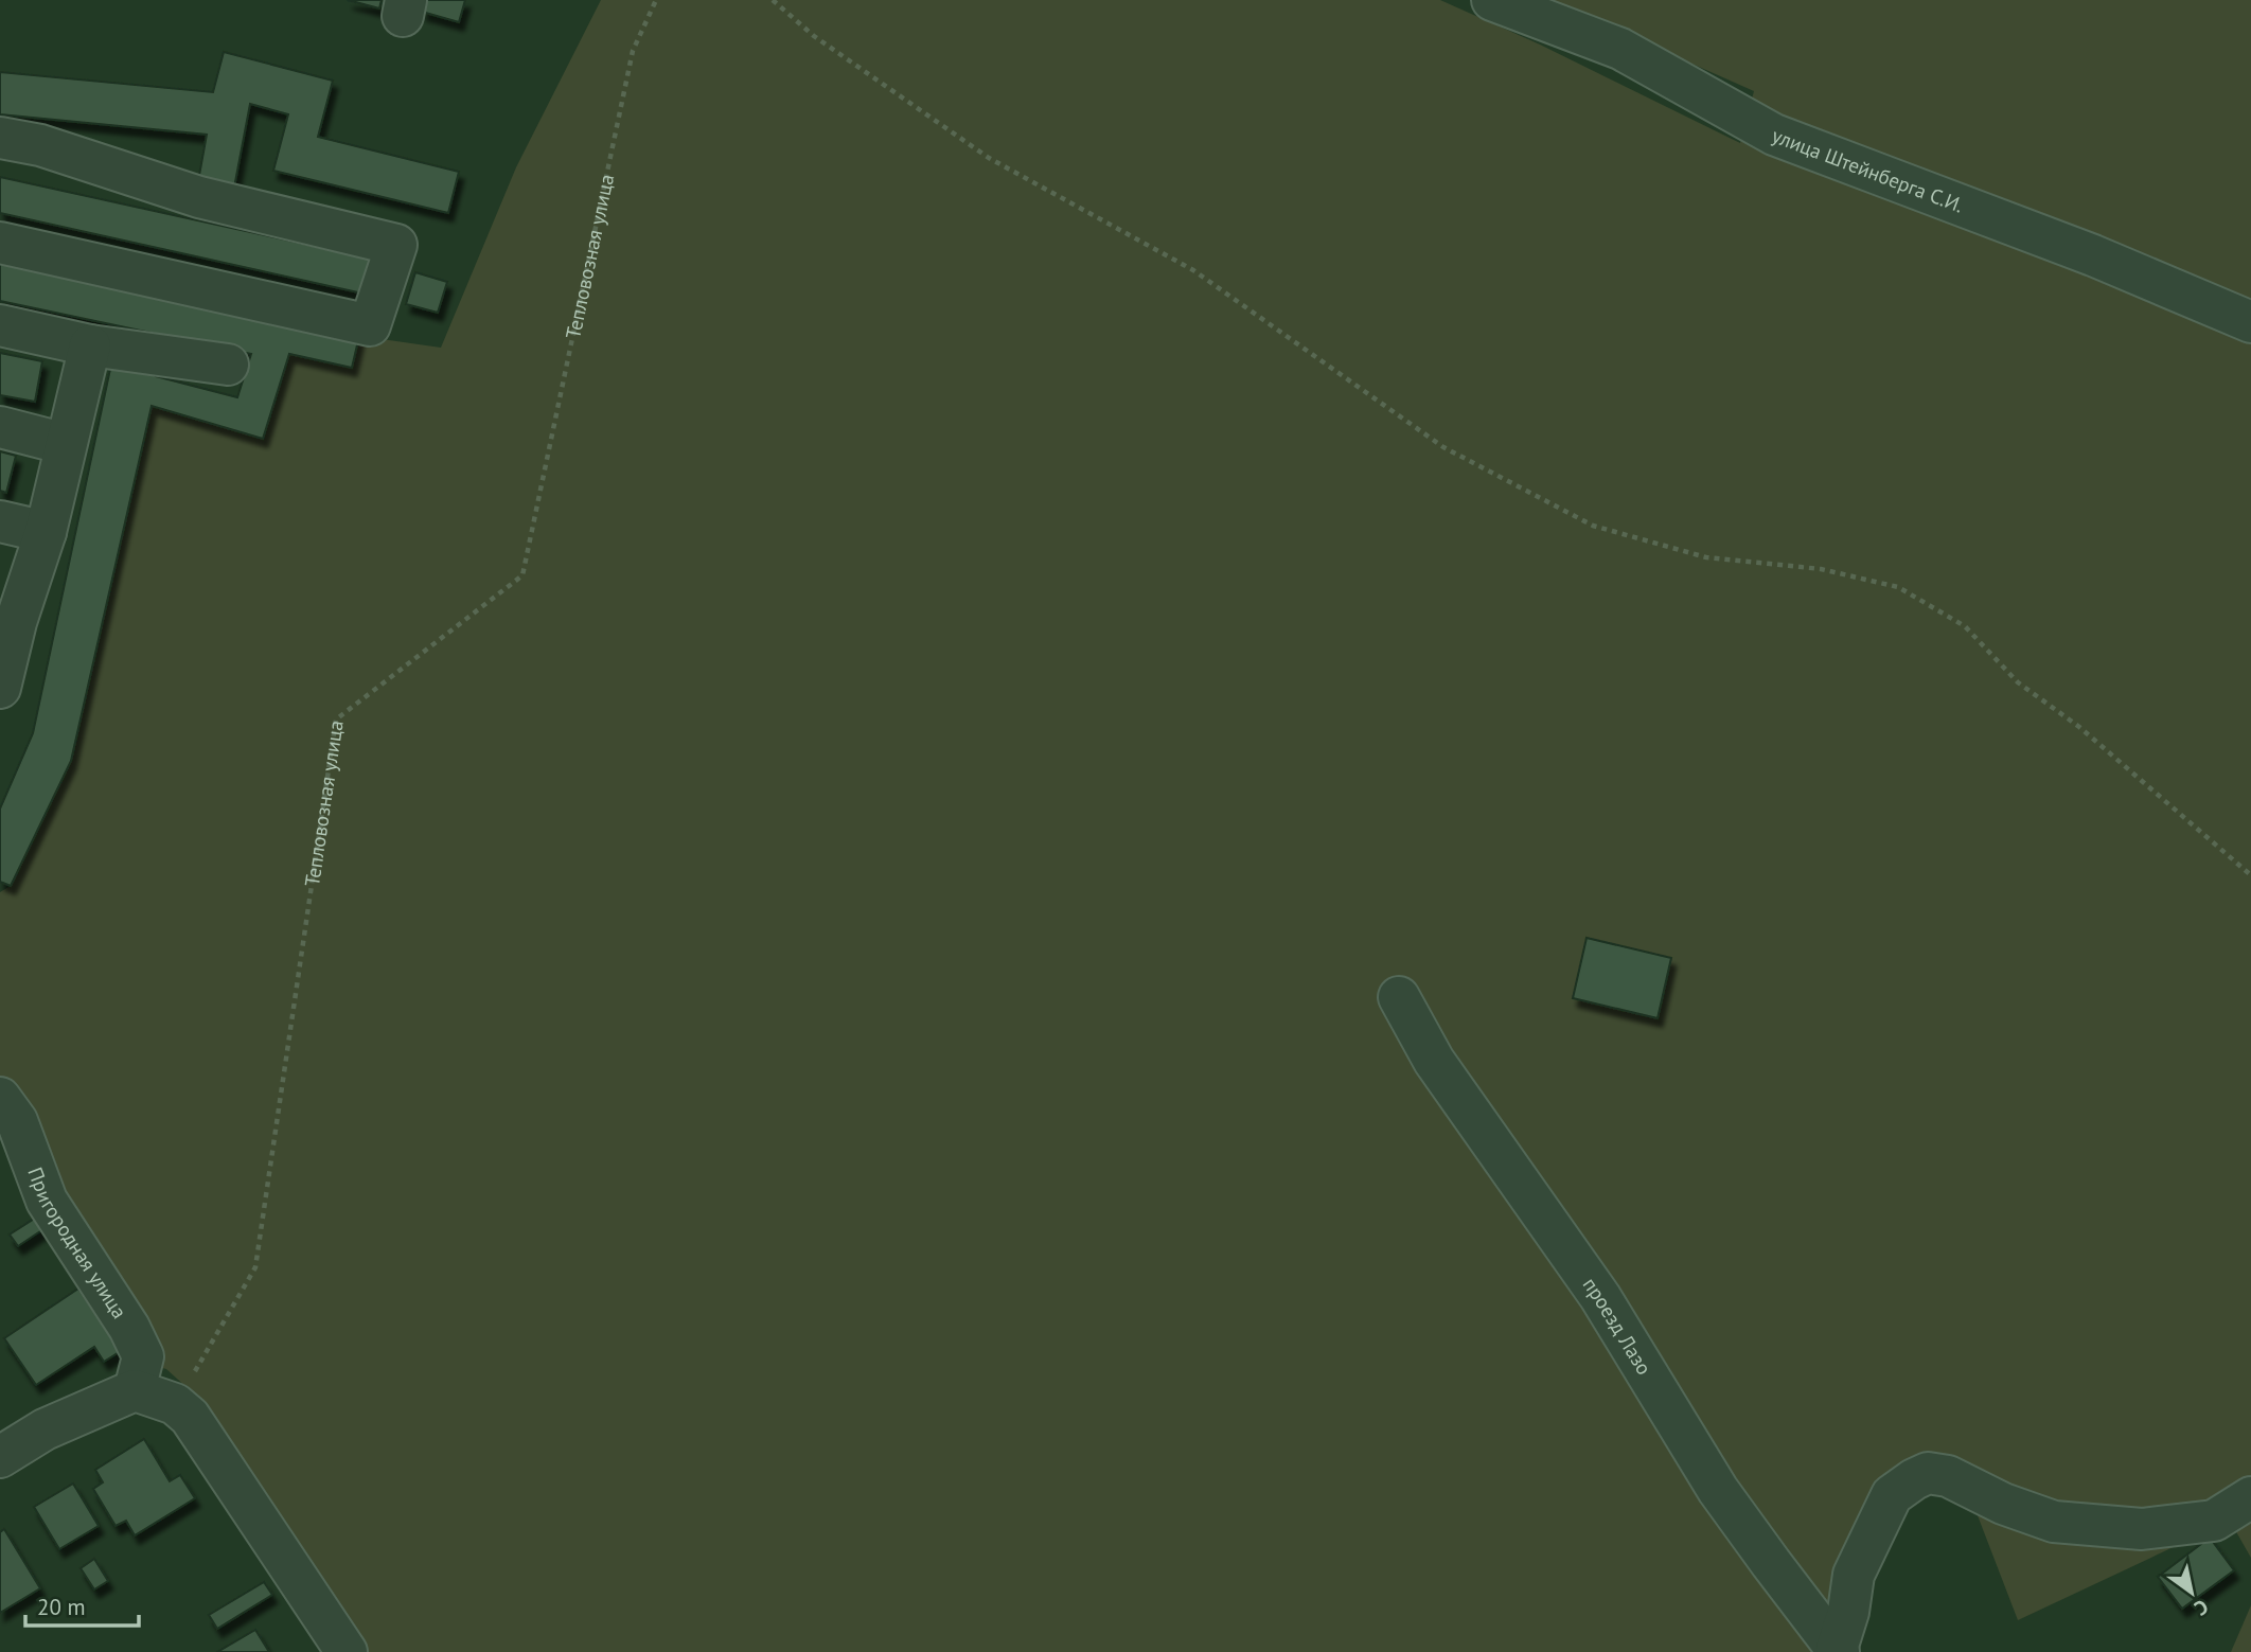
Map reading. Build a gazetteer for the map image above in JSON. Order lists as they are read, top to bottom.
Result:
{
  "streets": {
    "street": ["улица Штейнберга С.И.", "Пригородная улица", "проезд Лазо"],
    "path": ["Тепловозная улица"]
  },
  "scale_bar": "20 m",
  "north": "bottom right"
}
